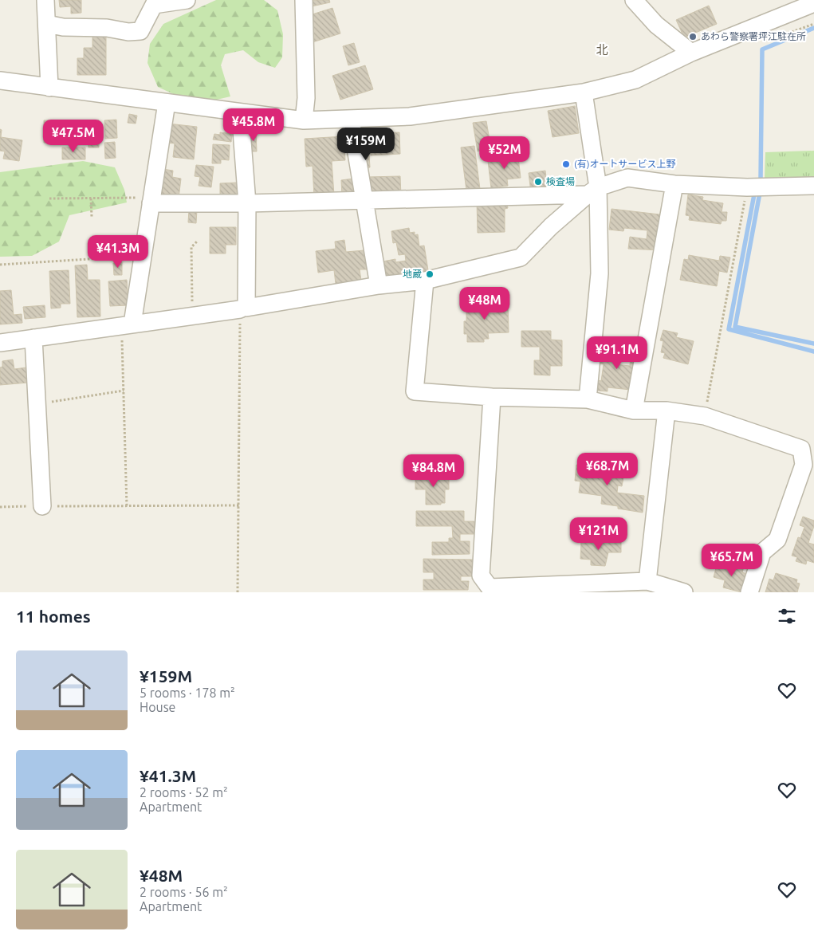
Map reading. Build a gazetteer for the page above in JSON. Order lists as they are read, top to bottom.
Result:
{
  "districts": ["北"],
  "places": [
    "あわら警察署坪江駐在所",
    "(有)オートサービス上野",
    "検査場",
    "地蔵"
  ],
  "page": {
    "price": [
      "¥45.8M",
      "¥47.5M",
      "¥159M",
      "¥52M",
      "¥41.3M",
      "¥48M",
      "¥91.1M",
      "¥68.7M",
      "¥84.8M",
      "¥121M",
      "¥65.7M"
    ],
    "heading": "11 homes",
    "list": [
      {
        "name": "¥159M",
        "note": "5 rooms · 178 m² · House"
      },
      {
        "name": "¥41.3M",
        "note": "2 rooms · 52 m² · Apartment"
      },
      {
        "name": "¥48M",
        "note": "2 rooms · 56 m² · Apartment"
      }
    ]
  }
}
